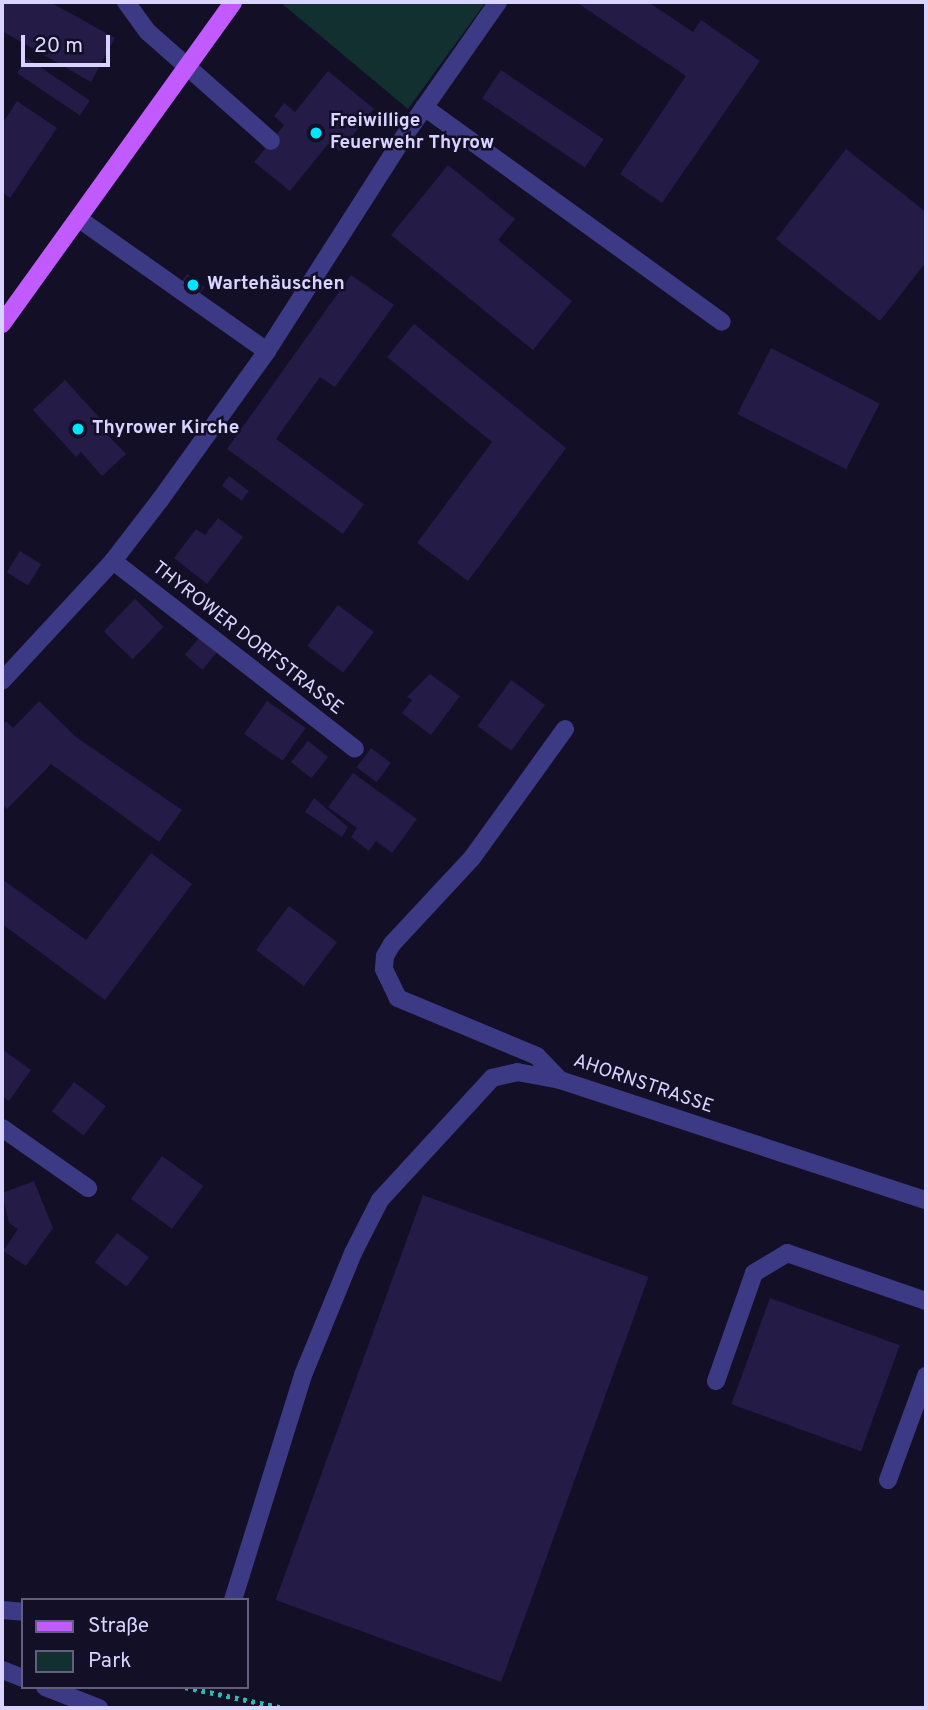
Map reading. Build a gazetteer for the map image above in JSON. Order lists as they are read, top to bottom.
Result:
{
  "streets": {
    "street": ["THYROWER DORFSTRASSE", "AHORNSTRASSE"]
  },
  "places": ["Freiwillige Feuerwehr Thyrow", "Wartehäuschen", "Thyrower Kirche"],
  "legend": ["Straße", "Park"],
  "scale_bar": "20 m"
}
